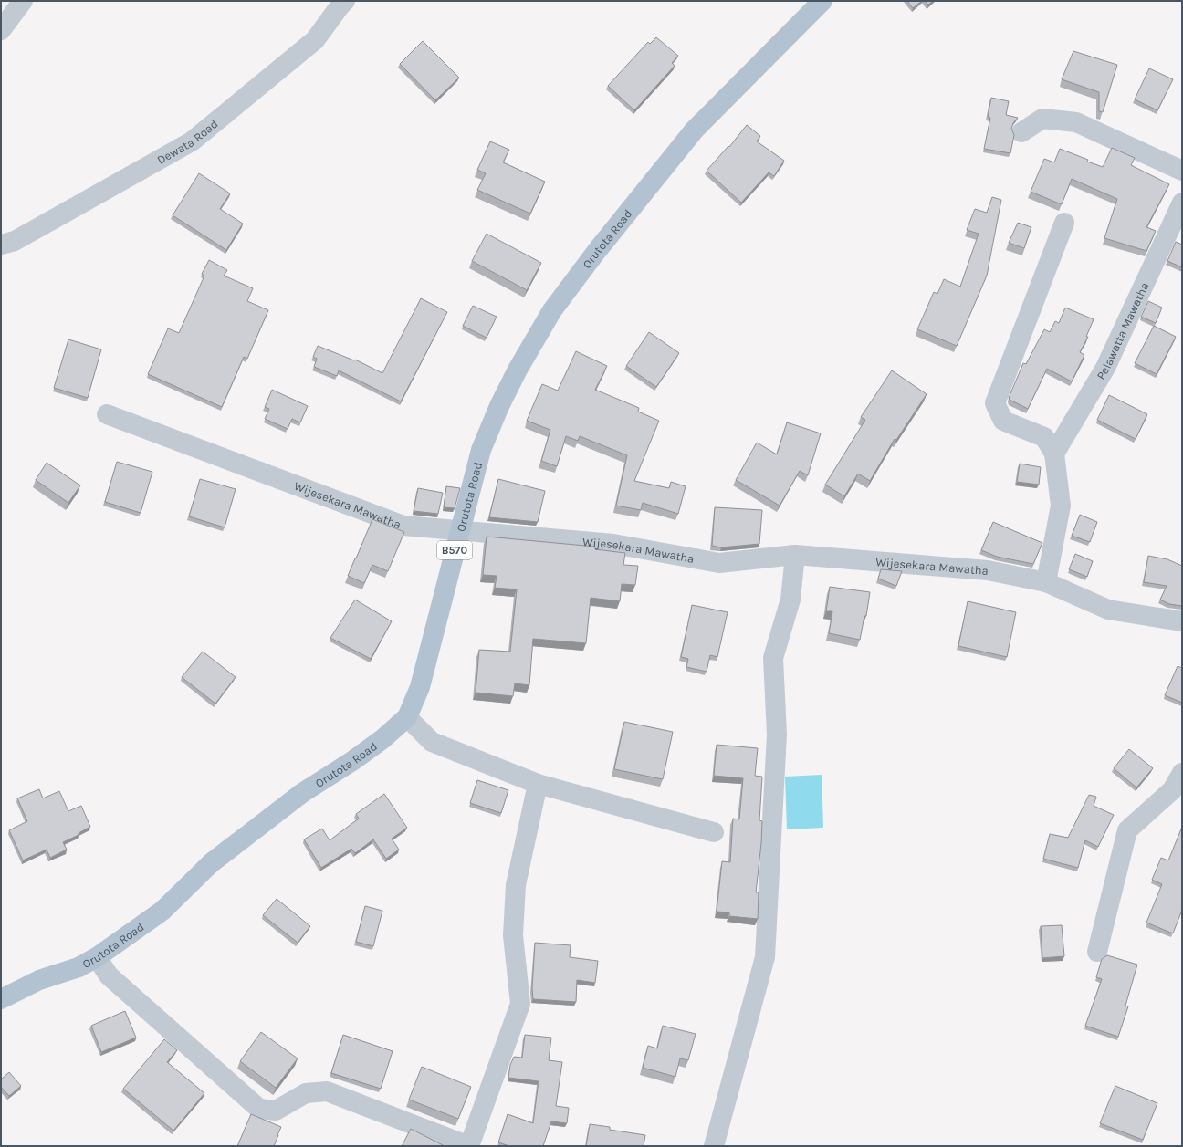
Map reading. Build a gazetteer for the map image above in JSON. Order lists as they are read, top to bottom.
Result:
{
  "streets": {
    "main road": ["Orutota Road", "B570"],
    "street": ["Dewata Road", "Pelawatta Mawatha", "Wijesekara Mawatha"]
  },
  "crossings": [
    ["Orutota Road", "Wijesekara Mawatha"]
  ]
}
